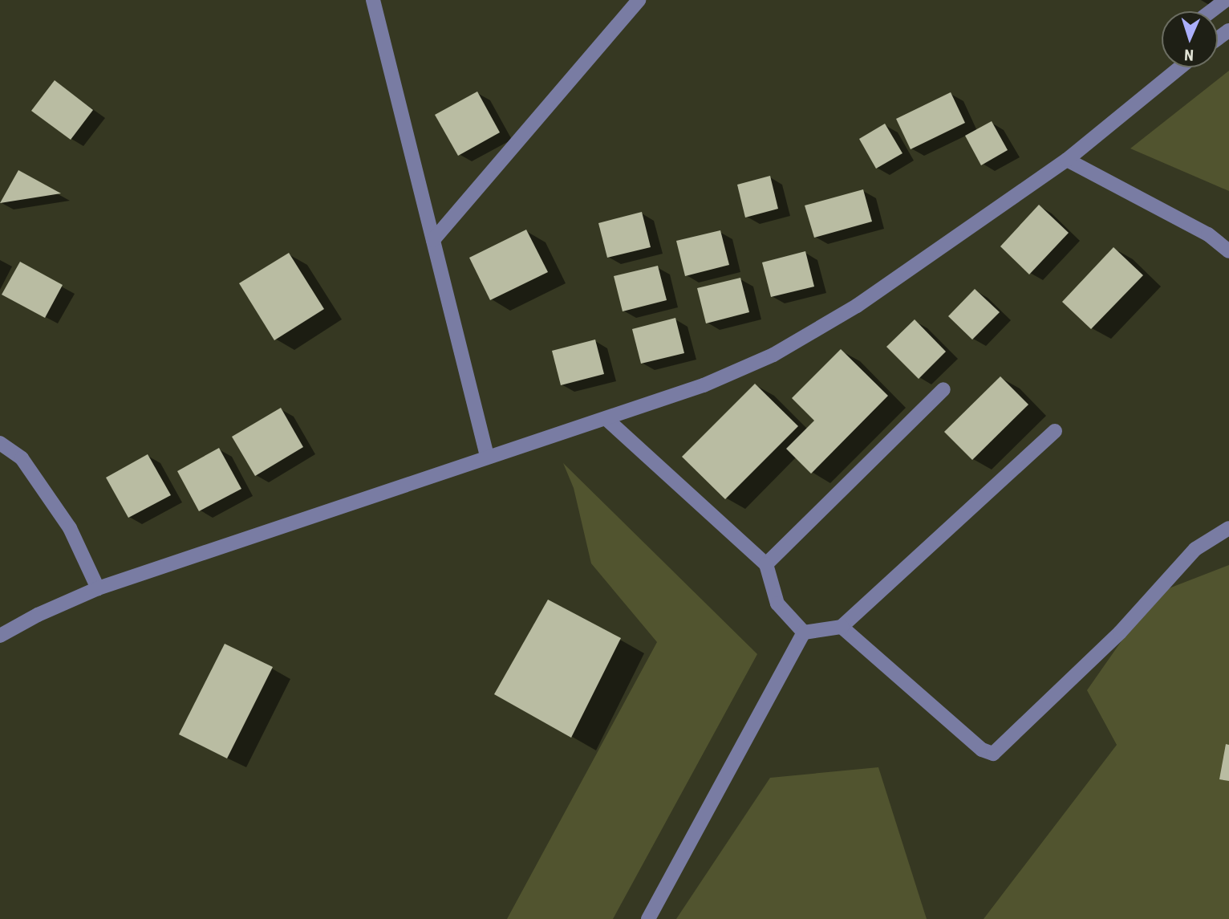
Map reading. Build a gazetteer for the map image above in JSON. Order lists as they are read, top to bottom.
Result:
{
  "north": "bottom"
}
